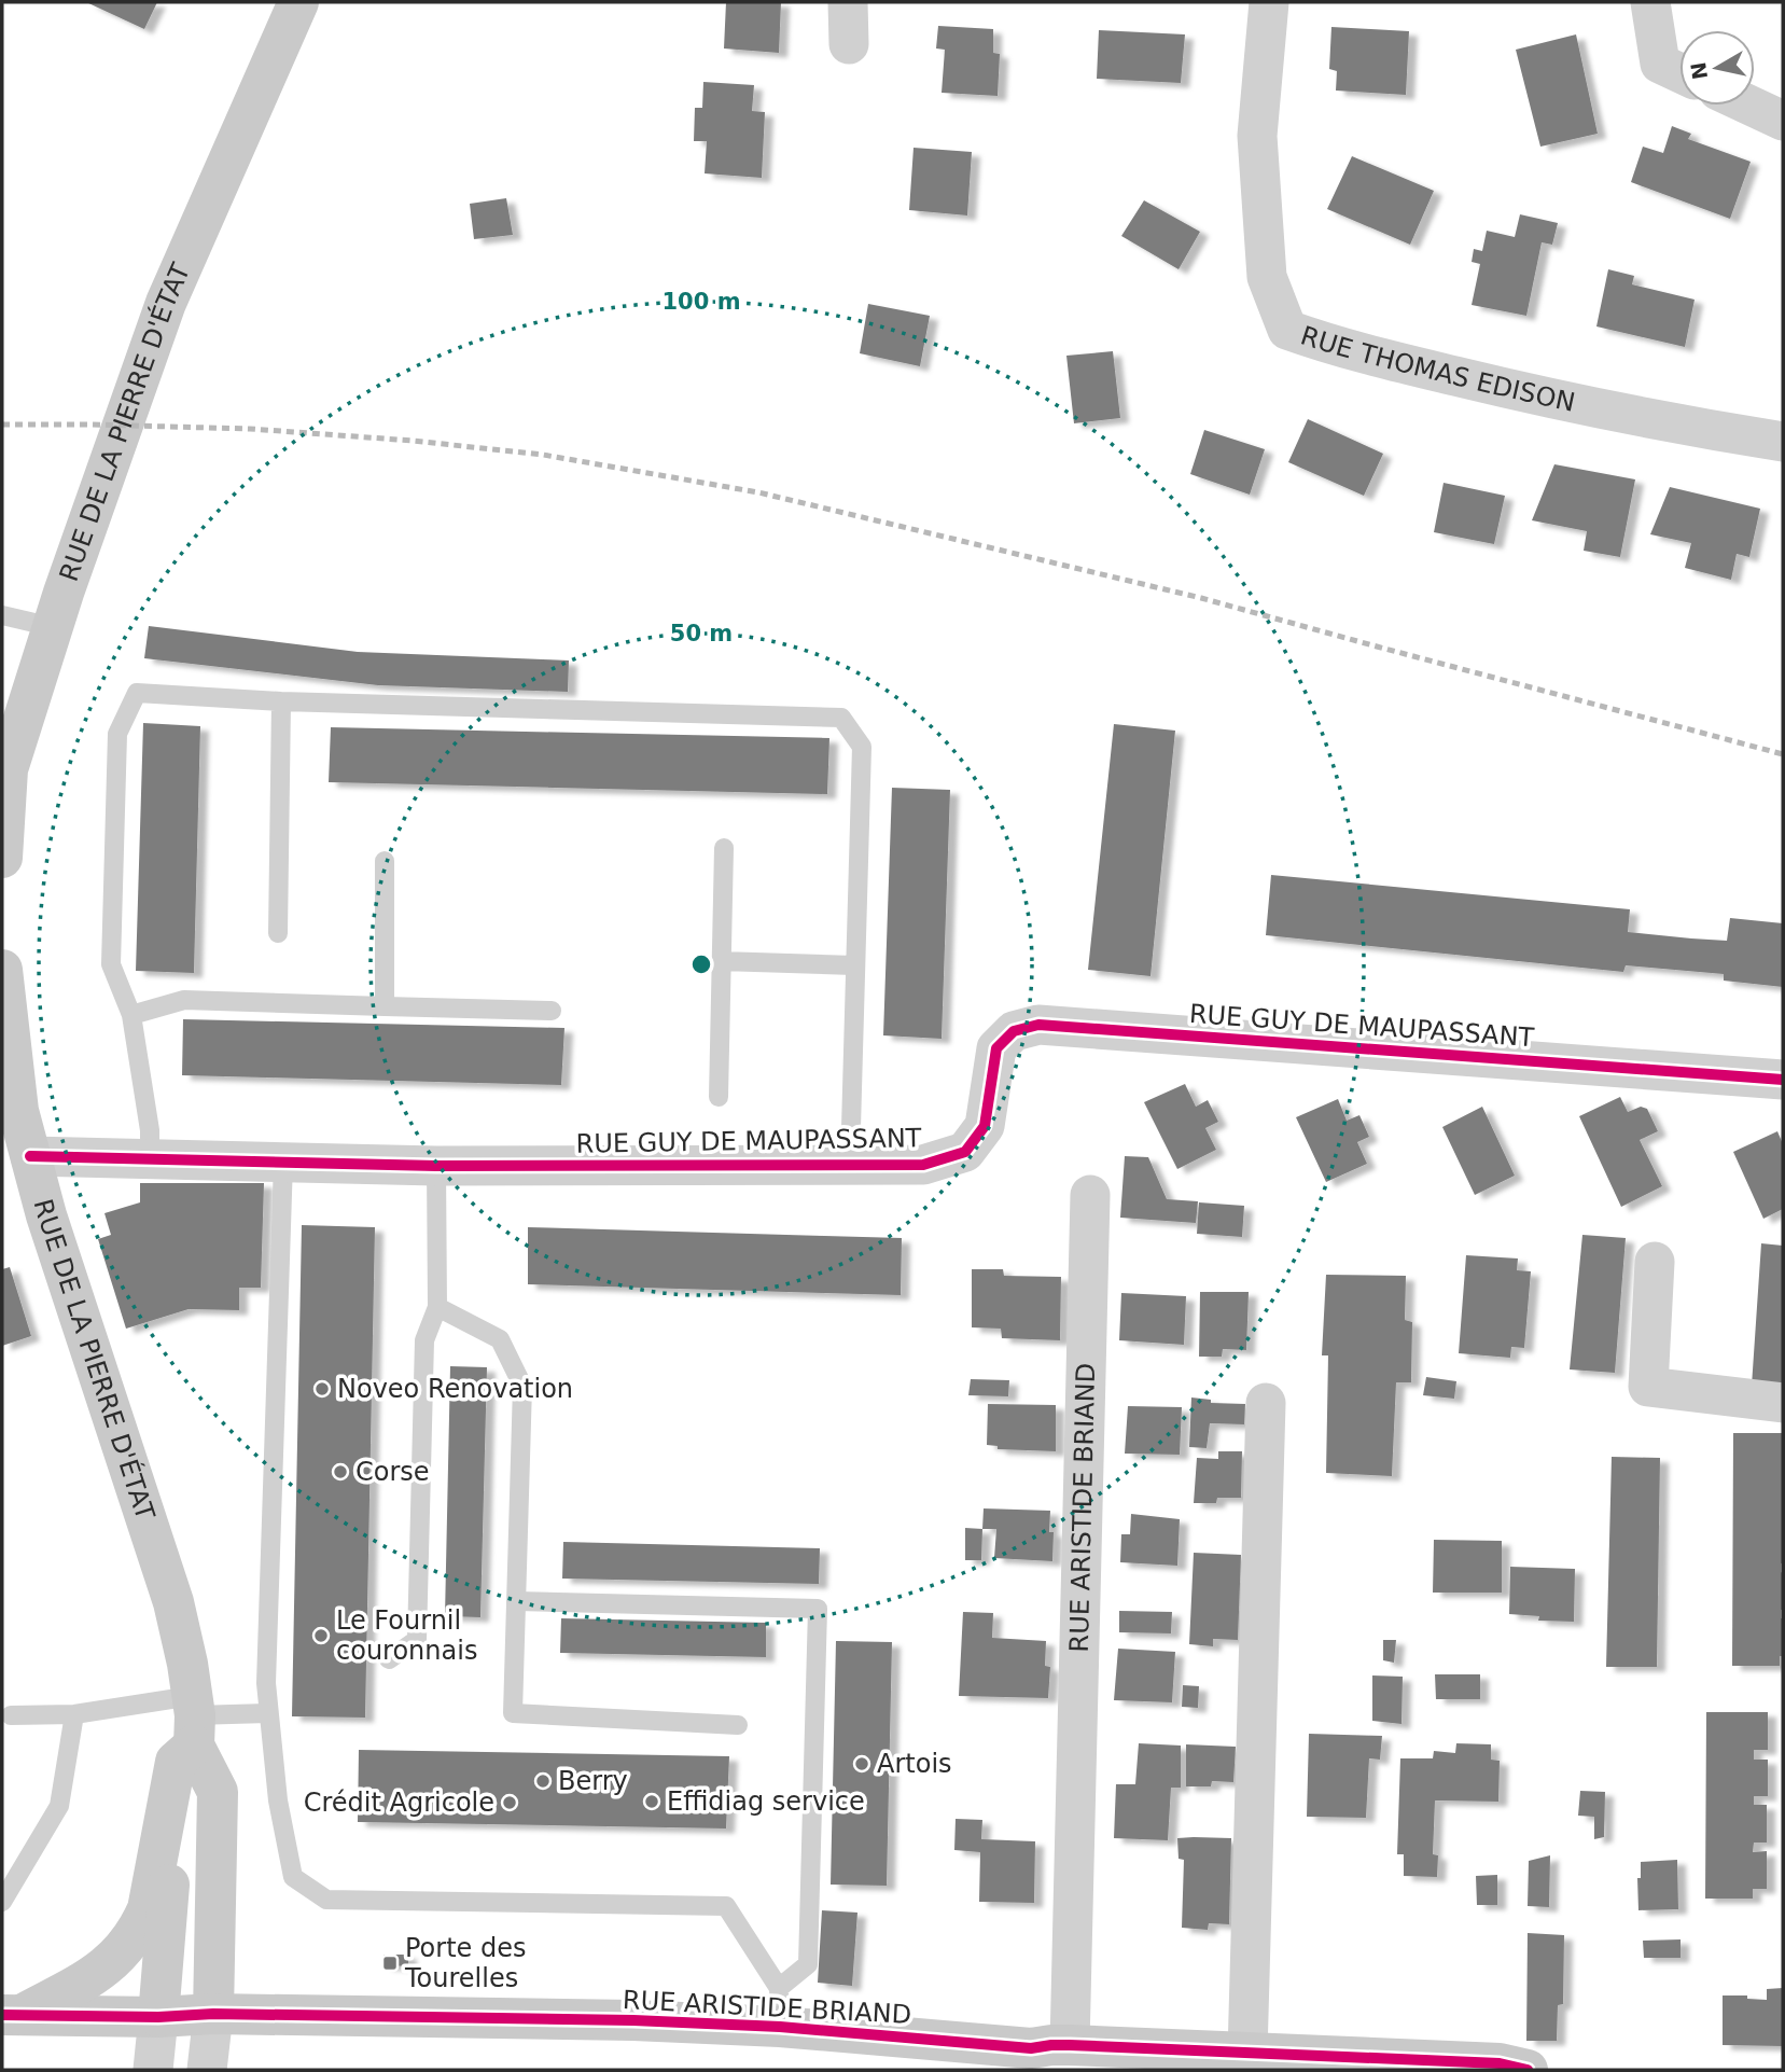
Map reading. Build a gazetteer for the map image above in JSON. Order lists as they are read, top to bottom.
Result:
{
  "streets": {
    "street": [
      "RUE THOMAS EDISON",
      "RUE DE LA PIERRE D'ÉTAT",
      "RUE GUY DE MAUPASSANT",
      "RUE ARISTIDE BRIAND"
    ]
  },
  "crossings": [
    ["RUE DE LA PIERRE D'ÉTAT", "RUE GUY DE MAUPASSANT"],
    ["RUE DE LA PIERRE D'ÉTAT", "RUE ARISTIDE BRIAND"]
  ],
  "places": {
    "other": [
      "Noveo Renovation",
      "Corse",
      "Le Fournil couronnais",
      "Artois",
      "Berry",
      "Effidiag service",
      "Crédit Agricole"
    ],
    "transit": ["Porte des Tourelles"]
  },
  "north": "left",
  "rings": ["100 m", "50 m"]
}
